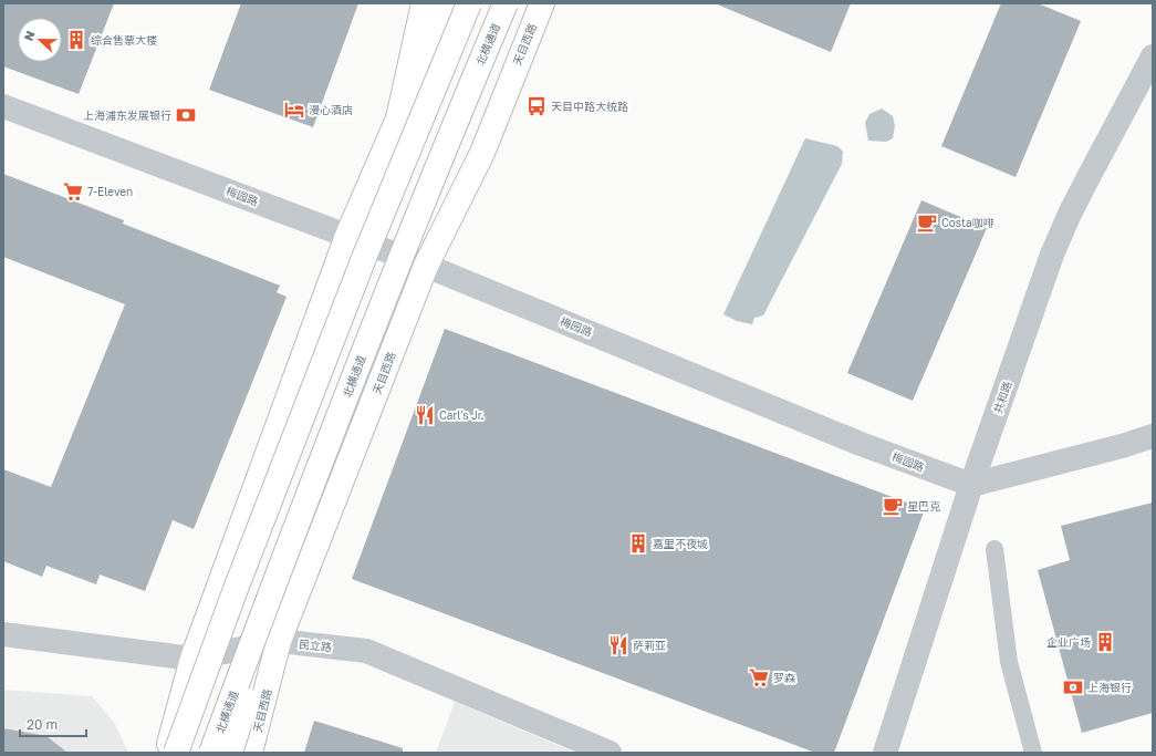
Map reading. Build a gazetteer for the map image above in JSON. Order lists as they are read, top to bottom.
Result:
{
  "streets": {
    "main road": ["北横通道", "天目西路"],
    "street": ["梅园路", "共和路", "民立路"]
  },
  "crossings": [
    ["天目西路", "梅园路"],
    ["天目西路", "民立路"],
    ["梅园路", "共和路"]
  ],
  "places": {
    "building": ["综合售票大楼", "嘉里不夜城", "企业广场"],
    "bus stop": ["天目中路大统路"],
    "hotel": ["漫心酒店"],
    "bank": ["上海浦东发展银行", "上海银行"],
    "supermarket": ["7-Eleven", "罗森"],
    "cafe": ["Costa咖啡", "星巴克"],
    "restaurant": ["Carl's Jr.", "萨莉亚"]
  },
  "scale_bar": "20 m",
  "north": "left"
}
